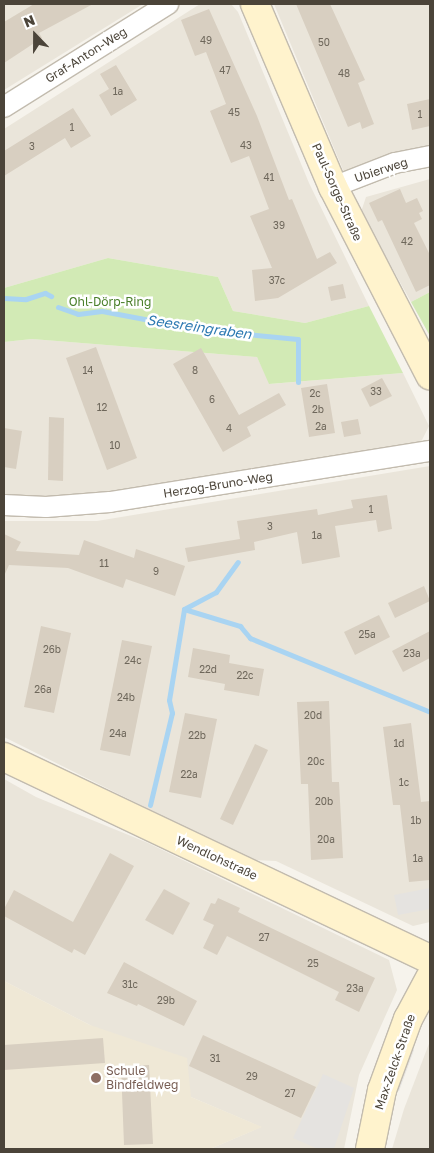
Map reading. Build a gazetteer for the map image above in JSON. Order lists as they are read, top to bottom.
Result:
{
  "streets": {
    "street": [
      "Graf-Anton-Weg",
      "Ubierweg",
      "Paul-Sorge-Straße",
      "Herzog-Bruno-Weg",
      "Wendlohstraße",
      "Max-Zelck-Straße"
    ]
  },
  "crossings": [
    ["Ubierweg", "Paul-Sorge-Straße"]
  ],
  "water": ["Seesreingraben"],
  "parks": ["Ohl-Dörp-Ring"],
  "places": ["Schule Bindfeldweg"],
  "house_numbers": [
    "49",
    "50",
    "47",
    "48",
    "1a",
    "45",
    "1",
    "1",
    "43",
    "3",
    "41",
    "39",
    "42",
    "37c",
    "14",
    "8",
    "33",
    "2c",
    "6",
    "12",
    "2b",
    "2a",
    "4",
    "10",
    "1",
    "3",
    "1a",
    "11",
    "9",
    "25a",
    "26b",
    "23a",
    "24c",
    "22d",
    "22c",
    "26a",
    "24b",
    "20d",
    "24a",
    "22b",
    "1d",
    "20c",
    "22a",
    "1c",
    "20b",
    "1b",
    "20a",
    "1a",
    "27",
    "25",
    "31c",
    "23a",
    "29b",
    "31",
    "29",
    "27"
  ],
  "north": "top"
}
